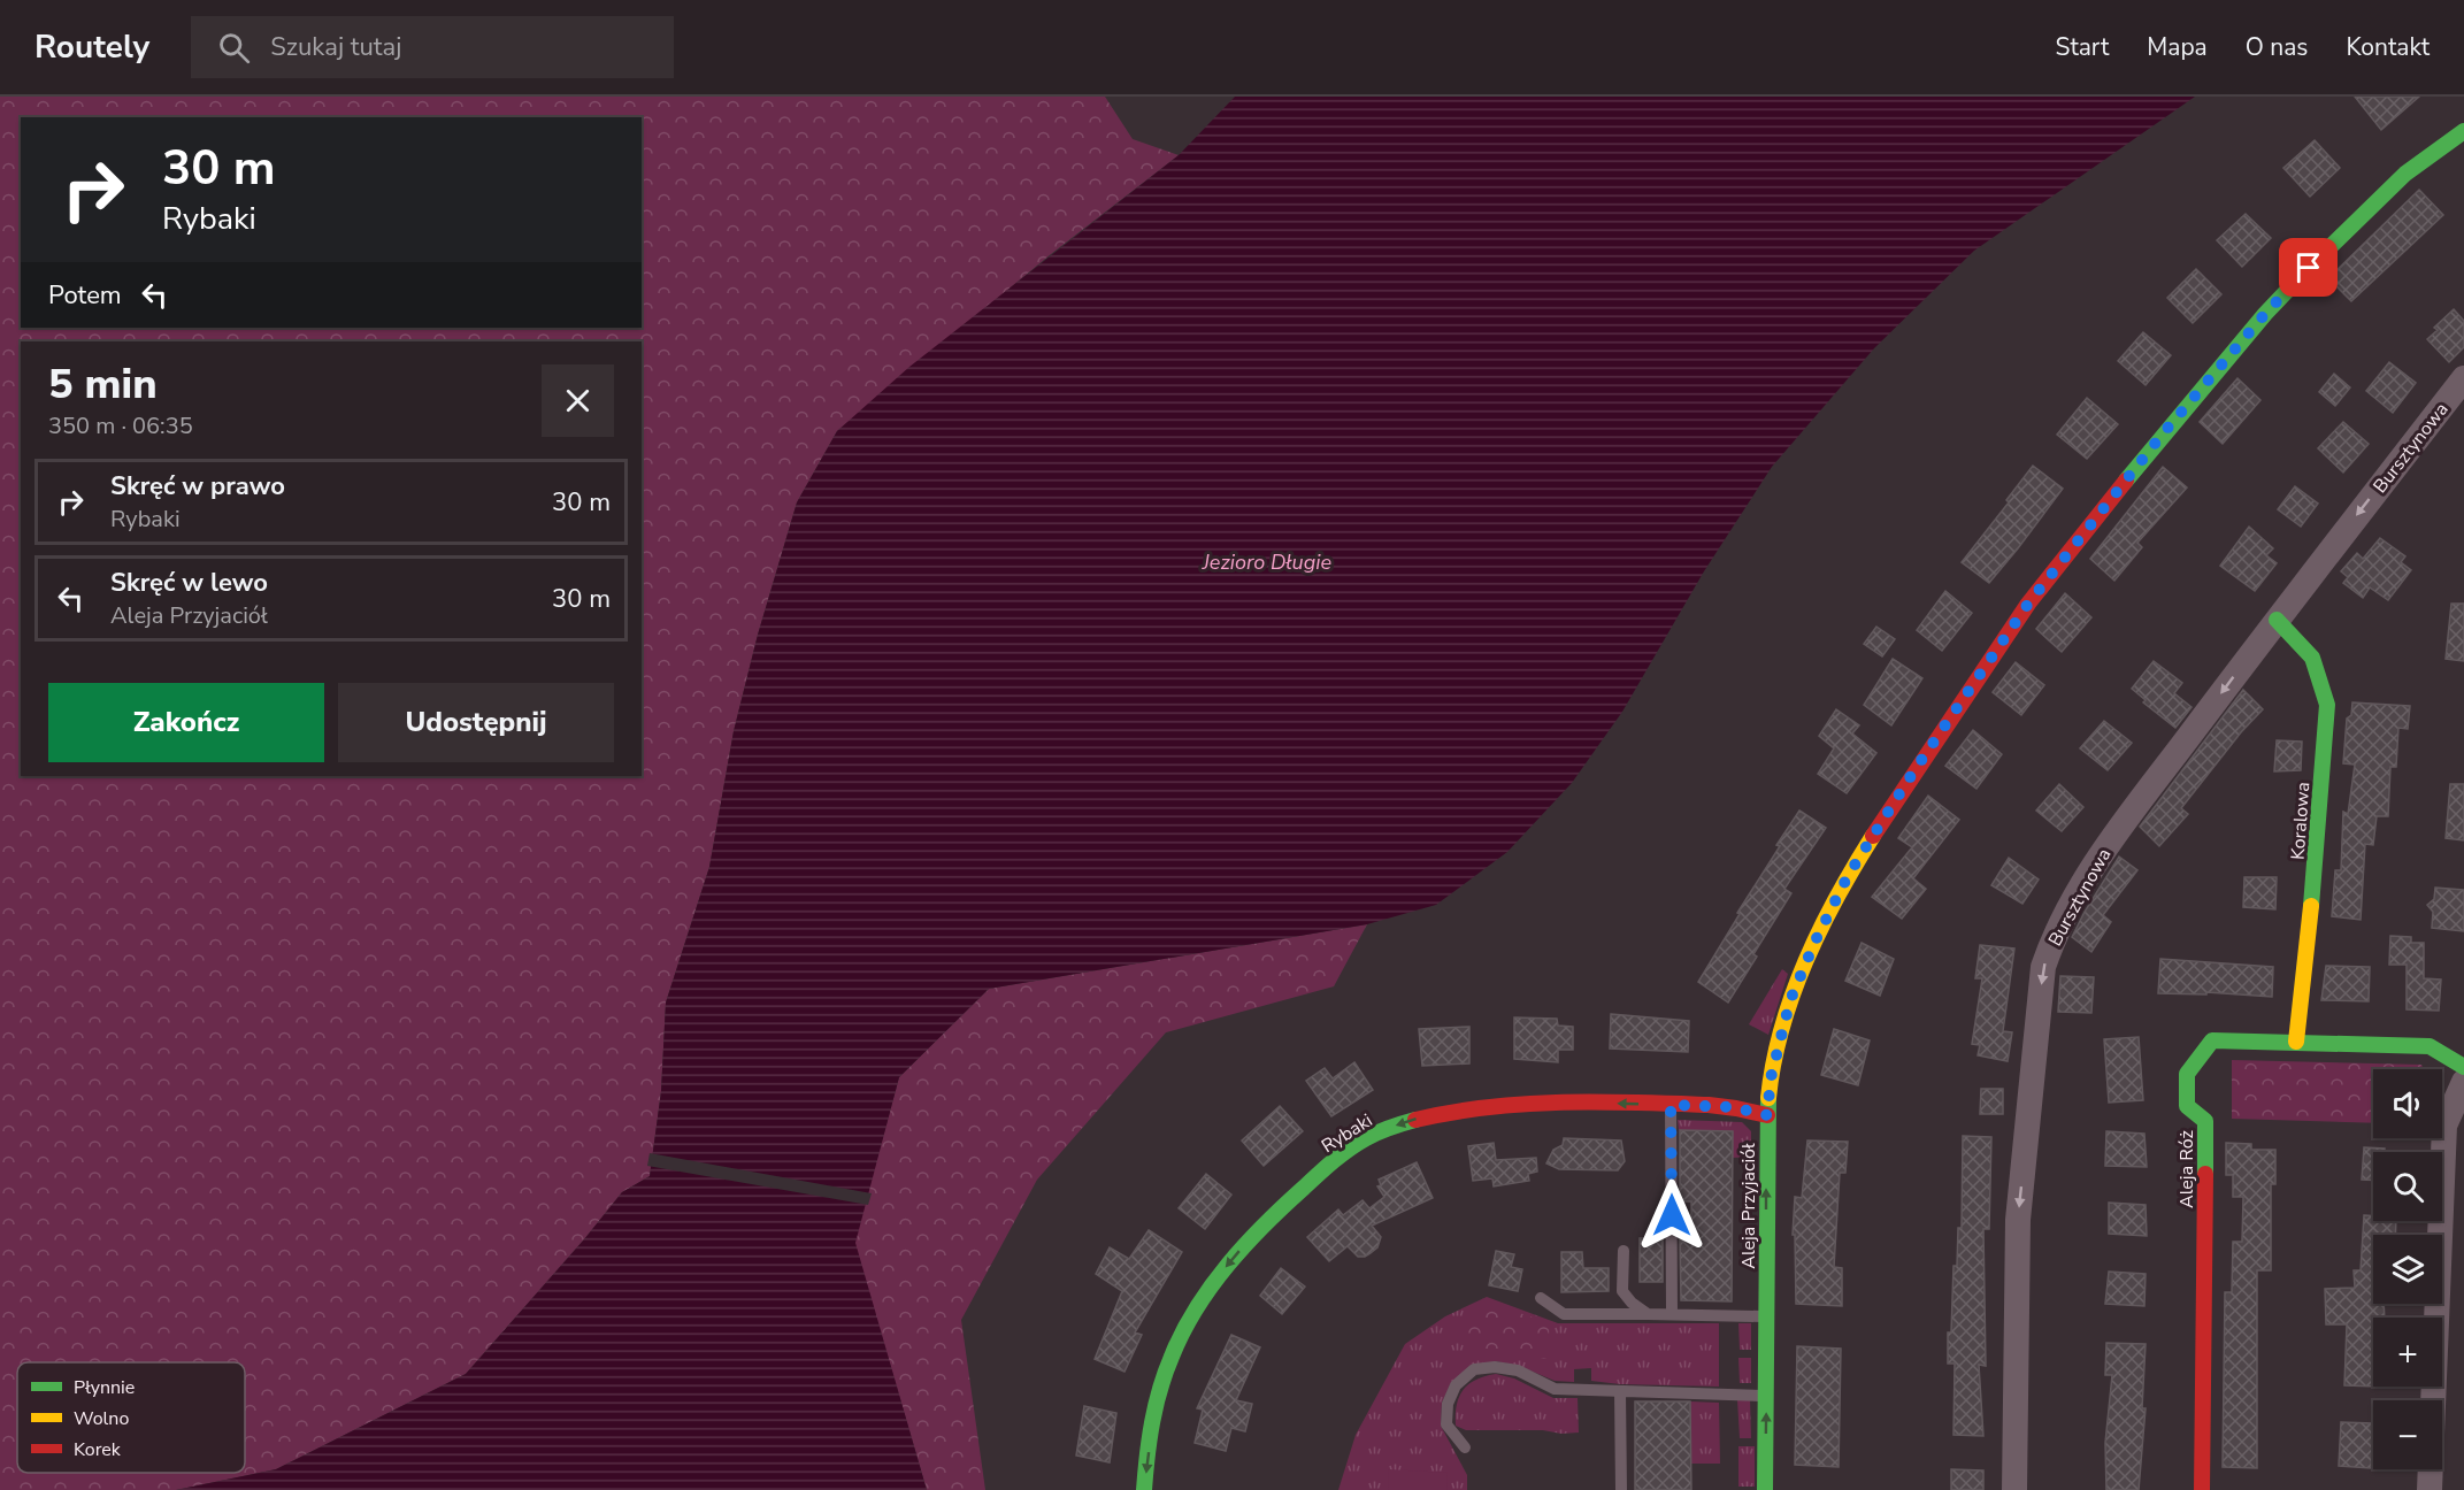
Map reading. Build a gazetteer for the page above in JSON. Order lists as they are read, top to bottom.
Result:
{
  "streets": {
    "street": [
      "Bursztynowa",
      "Koralowa",
      "Rybaki",
      "Aleja Róż",
      "Aleja Przyjaciół"
    ]
  },
  "crossings": [
    ["Bursztynowa", "Koralowa"],
    ["Koralowa", "Aleja Róż"],
    ["Rybaki", "Aleja Przyjaciół"]
  ],
  "one_way": ["Bursztynowa", "Rybaki"],
  "water": ["Jezioro Długie"],
  "legend": ["Płynnie", "Wolno", "Korek"],
  "page": {
    "header": "Routely",
    "search": "Szukaj tutaj",
    "nav": [
      "Start",
      "Mapa",
      "O nas",
      "Kontakt"
    ],
    "turn": ["30 m", "Rybaki"],
    "then": "Potem",
    "heading": ["5 min", "350 m · 06:35"],
    "list": [
      {
        "name": "Skręć w prawo",
        "note": "Rybaki",
        "value": "30 m"
      },
      {
        "name": "Skręć w lewo",
        "note": "Aleja Przyjaciół",
        "value": "30 m"
      }
    ],
    "buttons": ["Zakończ", "Udostępnij"],
    "map_buttons": ["+", "−"]
  }
}
